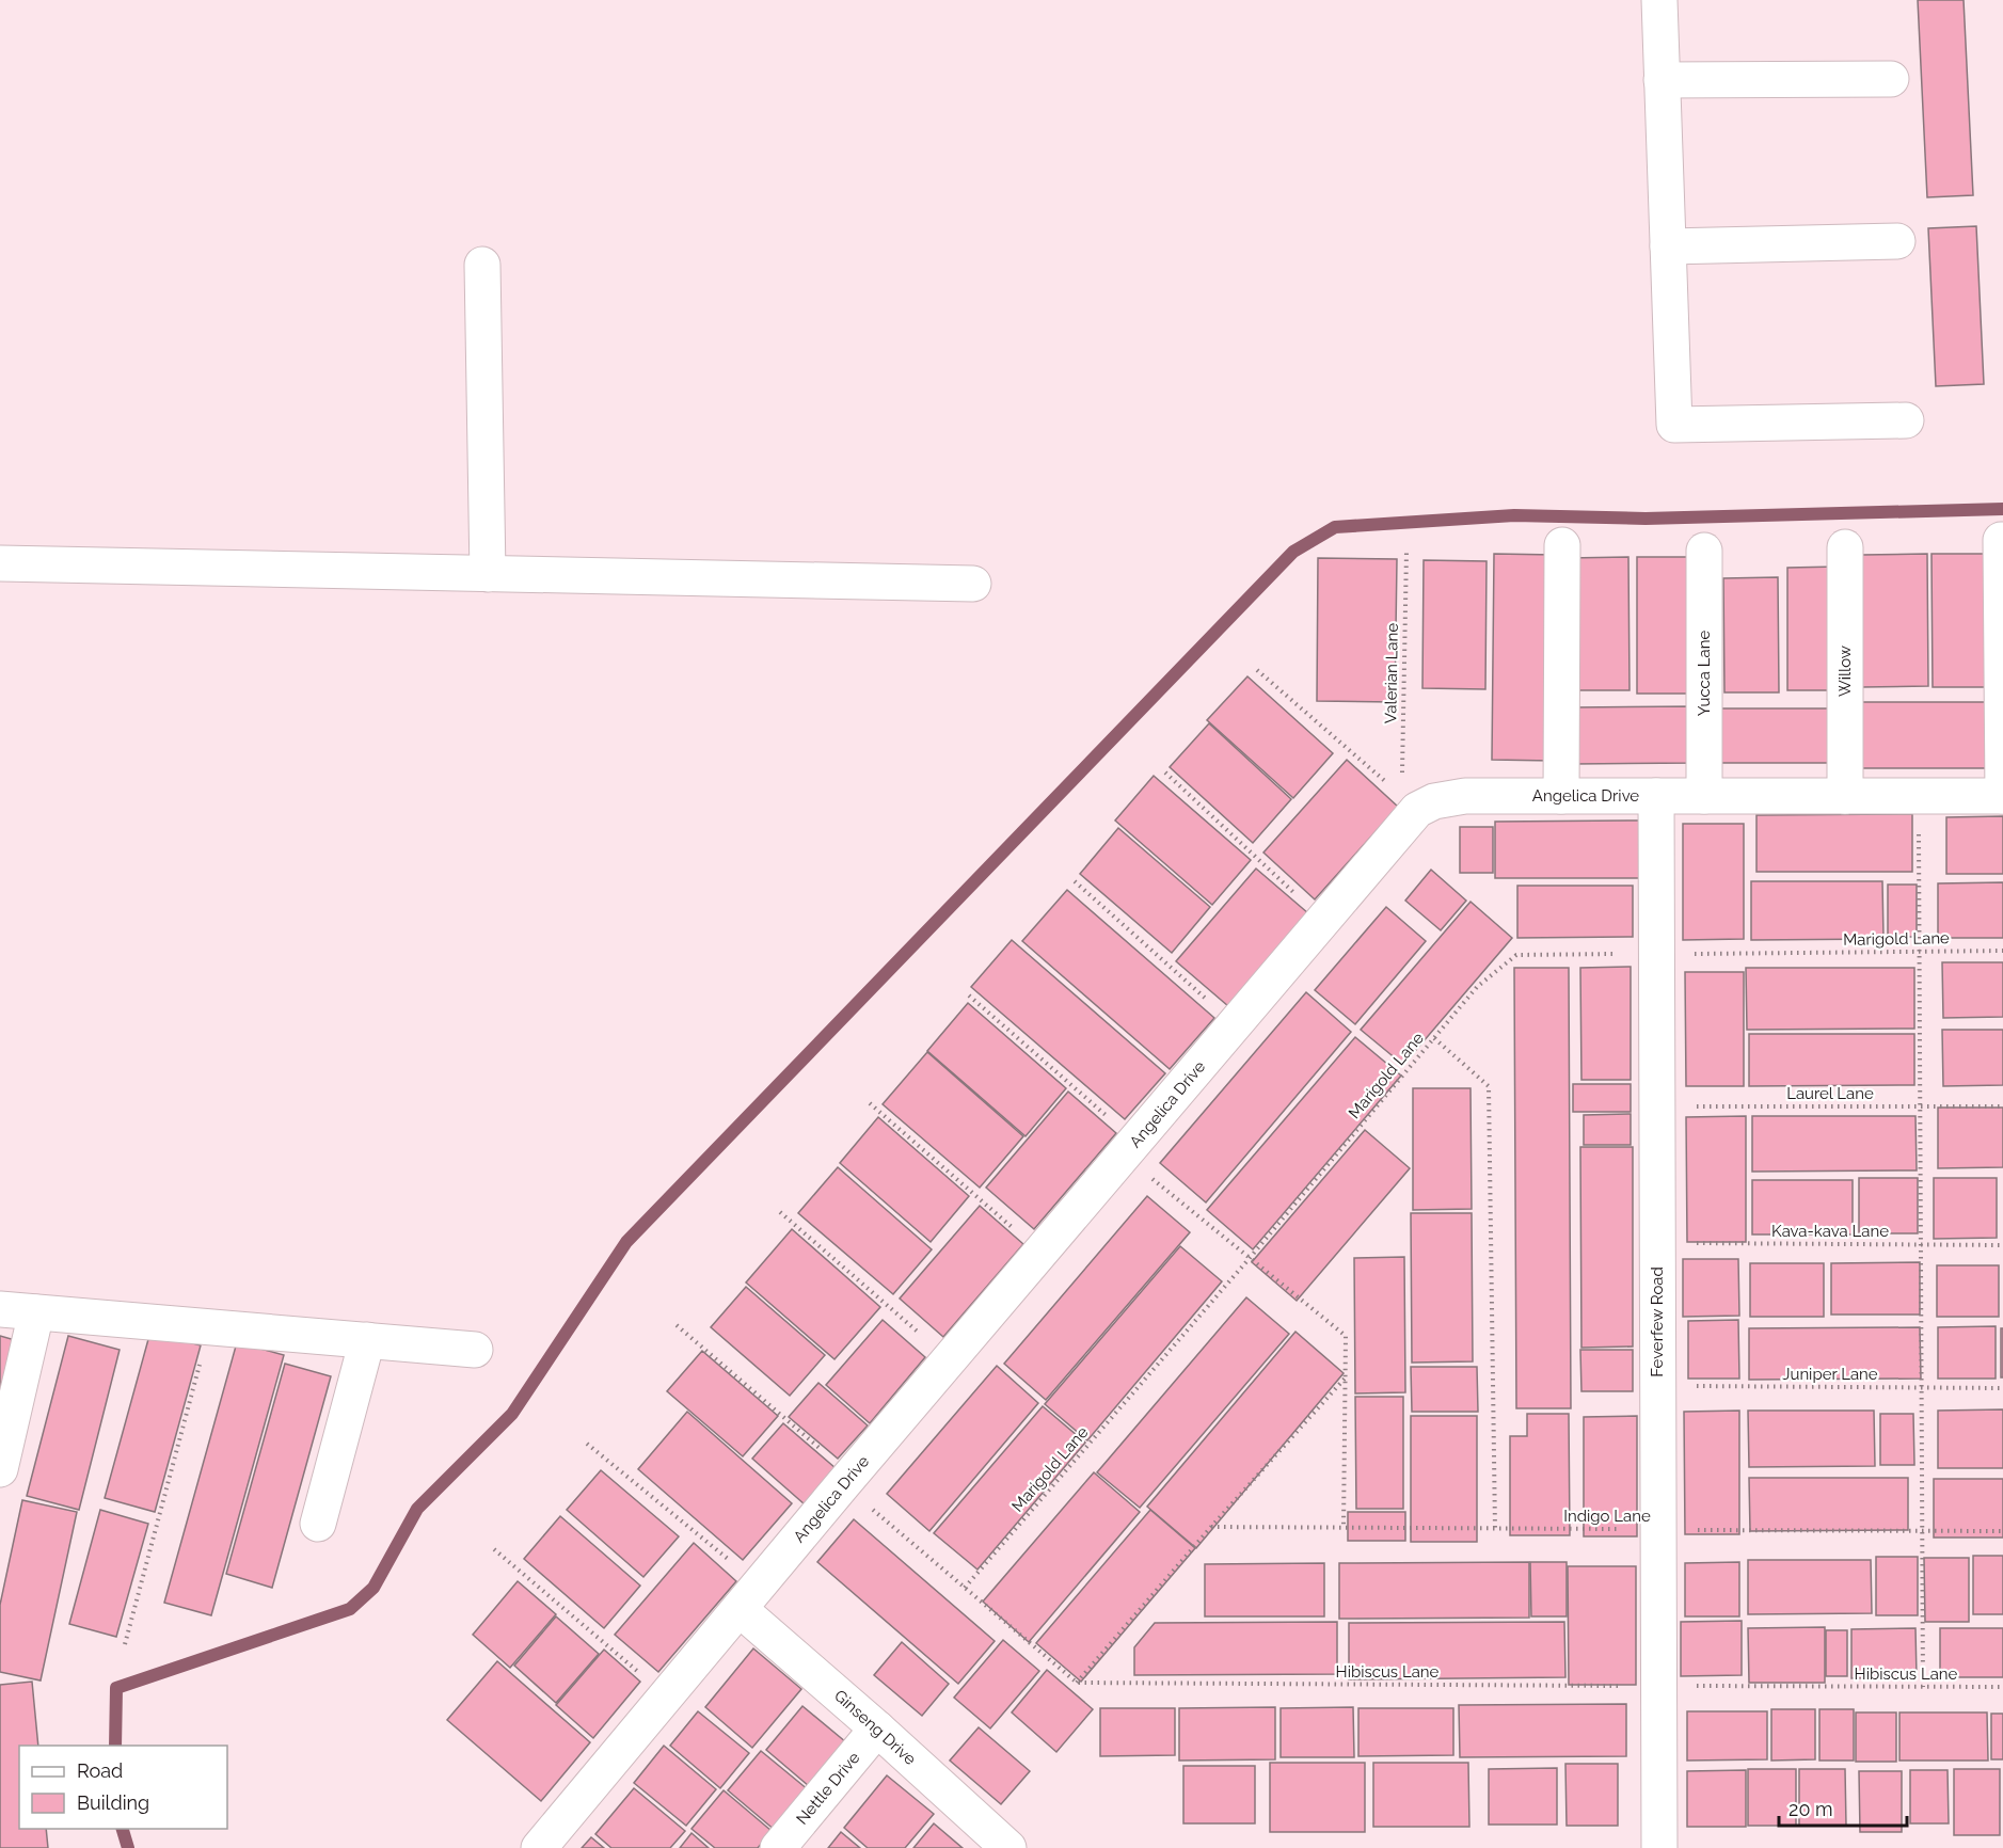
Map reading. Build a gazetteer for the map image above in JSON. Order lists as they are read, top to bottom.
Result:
{
  "streets": {
    "street": [
      "Willow",
      "Yucca Lane",
      "Angelica Drive",
      "Feverfew Road",
      "Ginseng Drive",
      "Nettle Drive"
    ],
    "path": [
      "Valerian Lane",
      "Marigold Lane",
      "Laurel Lane",
      "Kava-kava Lane",
      "Juniper Lane",
      "Indigo Lane",
      "Hibiscus Lane"
    ]
  },
  "crossings": [
    ["Willow", "Angelica Drive"],
    ["Valerian Lane", "Angelica Drive"],
    ["Yucca Lane", "Angelica Drive"],
    ["Angelica Drive", "Feverfew Road"],
    ["Angelica Drive", "Ginseng Drive"],
    ["Marigold Lane", "Feverfew Road"],
    ["Laurel Lane", "Feverfew Road"],
    ["Kava-kava Lane", "Feverfew Road"],
    ["Feverfew Road", "Juniper Lane"],
    ["Feverfew Road", "Indigo Lane"],
    ["Feverfew Road", "Hibiscus Lane"],
    ["Ginseng Drive", "Nettle Drive"]
  ],
  "legend": ["Road", "Building"],
  "scale_bar": "20 m"
}
